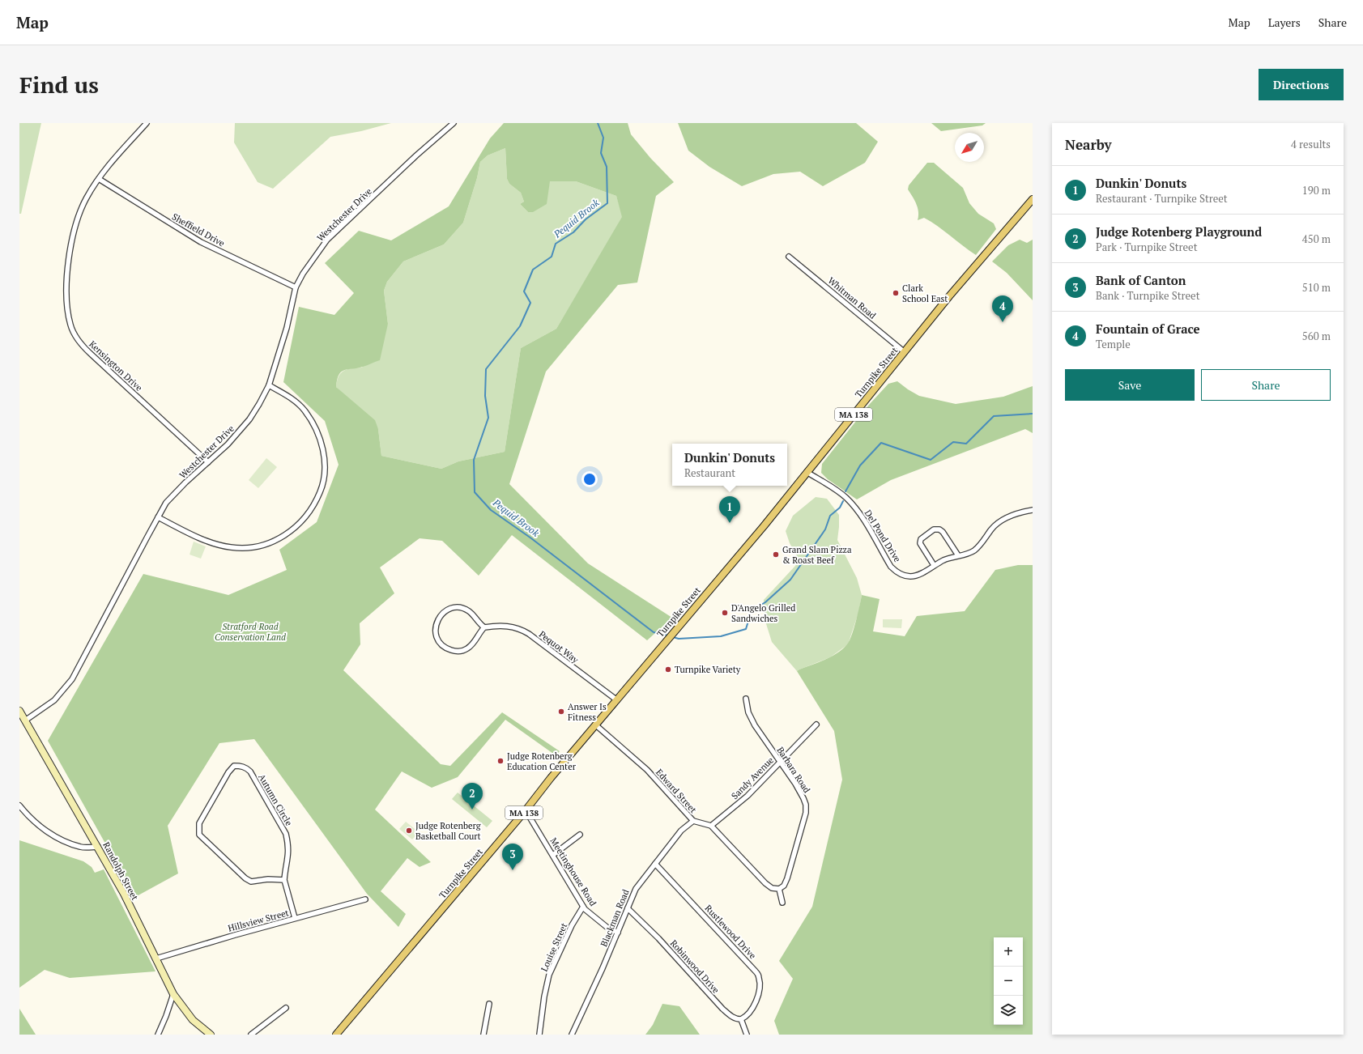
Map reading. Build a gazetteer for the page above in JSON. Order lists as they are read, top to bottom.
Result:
{
  "streets": {
    "main road": ["Turnpike Street", "MA 138", "Randolph Street"],
    "street": [
      "Westchester Drive",
      "Sheffield Drive",
      "Whitman Road",
      "Kensington Drive",
      "Del Pond Drive",
      "Pequot Way",
      "Barbara Road",
      "Sandy Avenue",
      "Edward Street",
      "Autumn Circle",
      "Meetinghouse Road",
      "Blackman Road",
      "Hillsview Street",
      "Rustlewood Drive",
      "Louise Street",
      "Robinwood Drive"
    ]
  },
  "crossings": [
    ["Westchester Drive", "Sheffield Drive"],
    ["Westchester Drive", "Kensington Drive"],
    ["Westchester Drive", "Randolph Street"],
    ["Sheffield Drive", "Kensington Drive"],
    ["Whitman Road", "Turnpike Street"],
    ["Turnpike Street", "Del Pond Drive"],
    ["Turnpike Street", "Pequot Way"],
    ["Turnpike Street", "Edward Street"],
    ["Turnpike Street", "Meetinghouse Road"],
    ["Barbara Road", "Sandy Avenue"],
    ["Sandy Avenue", "Edward Street"],
    ["Edward Street", "Blackman Road"],
    ["Autumn Circle", "Hillsview Street"],
    ["Randolph Street", "Hillsview Street"],
    ["Meetinghouse Road", "Blackman Road"],
    ["Meetinghouse Road", "Louise Street"],
    ["Blackman Road", "Rustlewood Drive"],
    ["Blackman Road", "Robinwood Drive"],
    ["Rustlewood Drive", "Robinwood Drive"]
  ],
  "water": ["Pequid Brook"],
  "parks": ["Stratford Road Conservation Land"],
  "places": [
    "Clark School East",
    "Grand Slam Pizza & Roast Beef",
    "D'Angelo Grilled Sandwiches",
    "Turnpike Variety",
    "Answer Is Fitness",
    "Judge Rotenberg Education Center",
    "Judge Rotenberg Basketball Court"
  ],
  "north": "bottom left",
  "page": {
    "header": "Map",
    "nav": ["Map", "Layers", "Share"],
    "buttons": [
      "Directions",
      ["Save", "Share"]
    ],
    "title": "Find us",
    "heading": ["Nearby", "4 results"],
    "list": [
      {
        "mark": "1",
        "name": "Dunkin' Donuts",
        "note": "Restaurant · Turnpike Street",
        "value": "190 m"
      },
      {
        "mark": "2",
        "name": "Judge Rotenberg Playground",
        "note": "Park · Turnpike Street",
        "value": "450 m"
      },
      {
        "mark": "3",
        "name": "Bank of Canton",
        "note": "Bank · Turnpike Street",
        "value": "510 m"
      },
      {
        "mark": "4",
        "name": "Fountain of Grace",
        "note": "Temple",
        "value": "560 m"
      }
    ],
    "pins": [
      "4",
      "1",
      "2",
      "3"
    ],
    "popup": ["Dunkin' Donuts", "Restaurant"],
    "map_buttons": ["+", "−"]
  }
}
